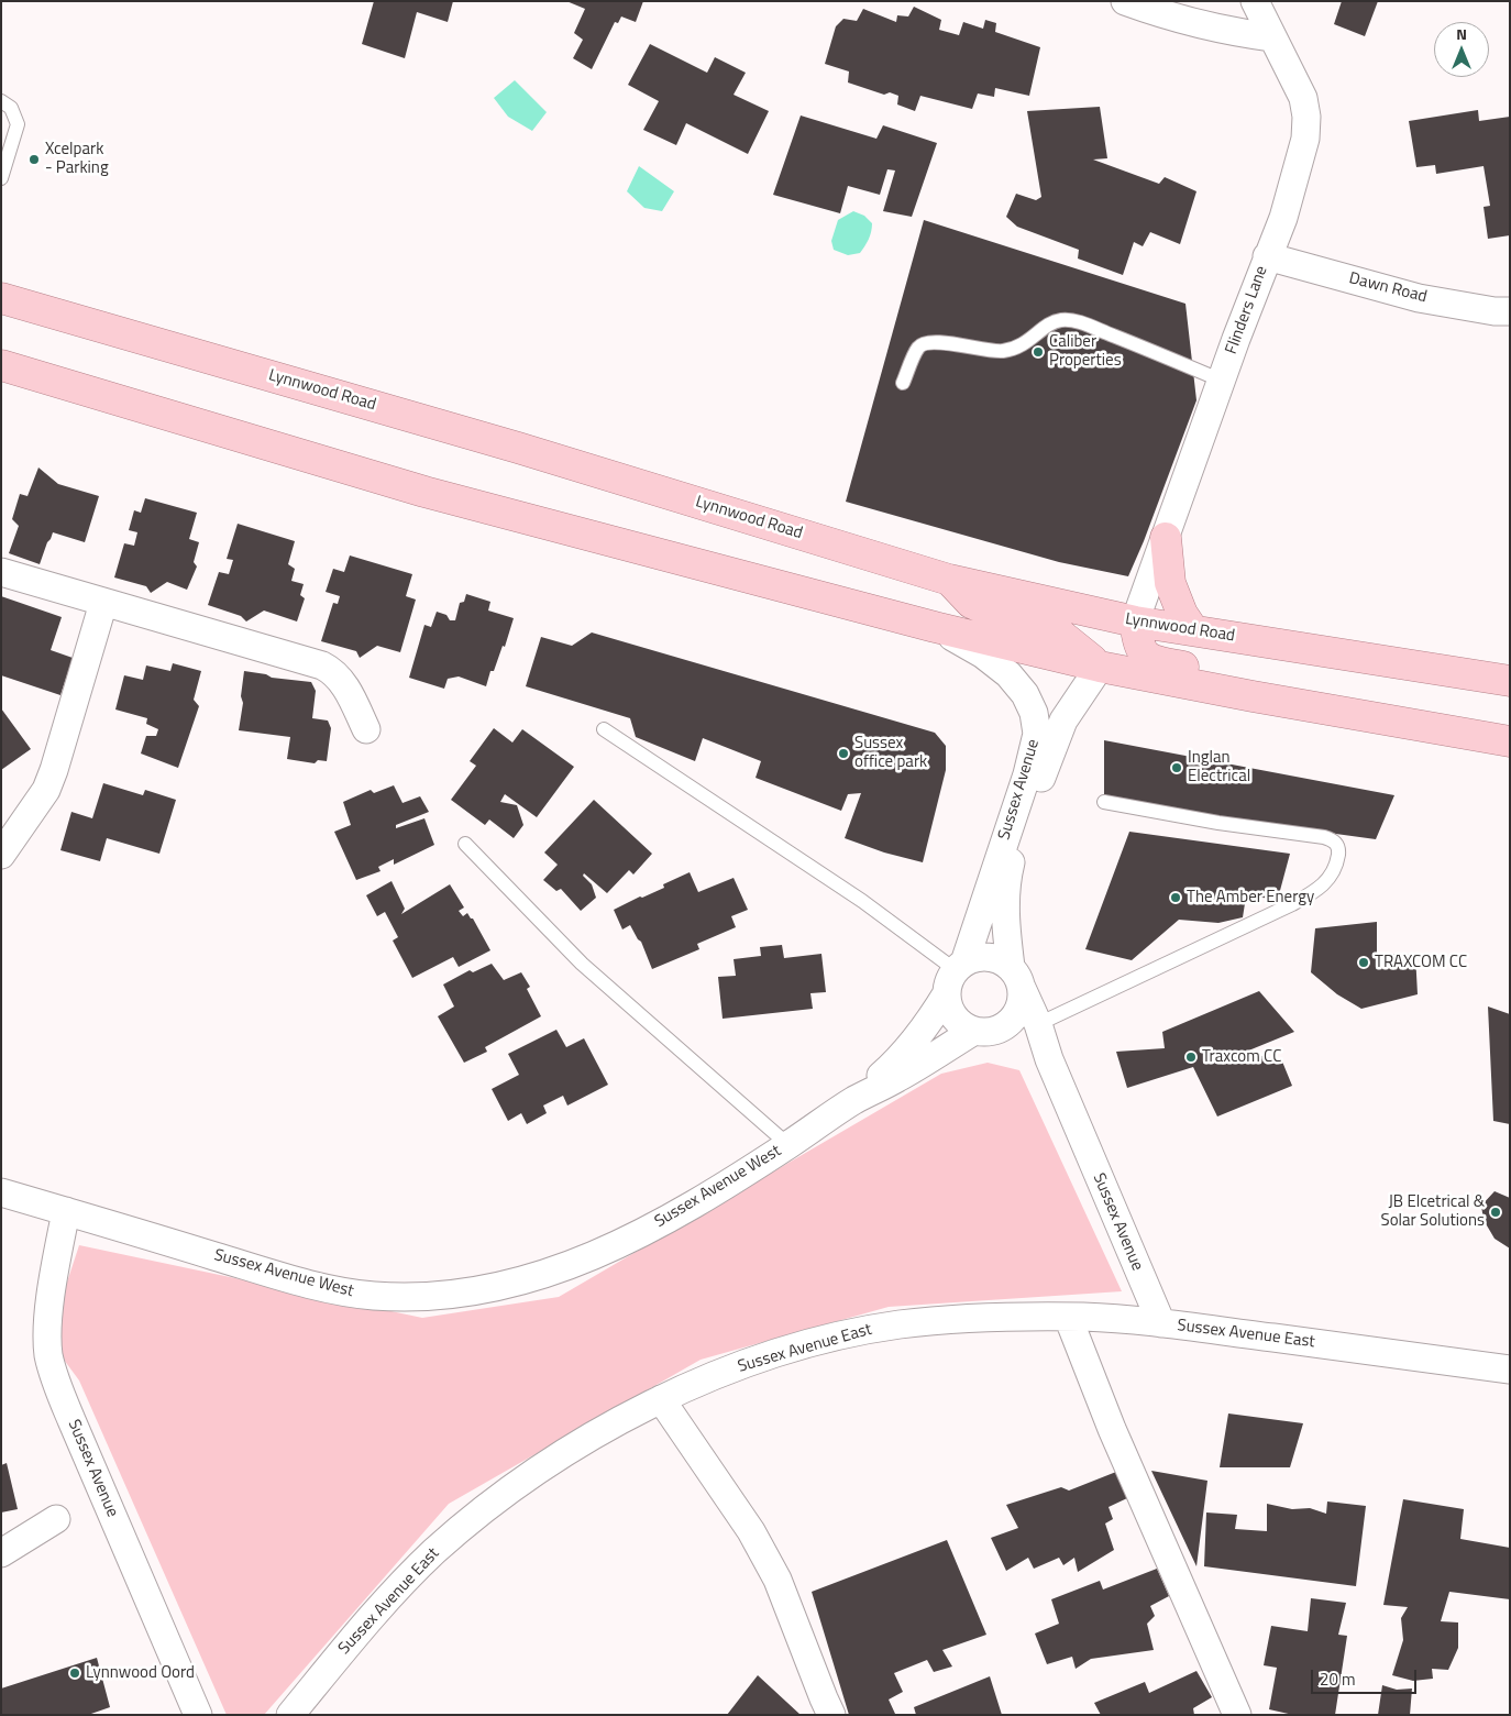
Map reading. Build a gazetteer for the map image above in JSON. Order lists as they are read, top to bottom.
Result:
{
  "streets": {
    "main road": ["Lynnwood Road"],
    "street": [
      "Dawn Road",
      "Flinders Lane",
      "Sussex Avenue",
      "Sussex Avenue West",
      "Sussex Avenue East"
    ]
  },
  "crossings": [
    ["Dawn Road", "Flinders Lane"],
    ["Flinders Lane", "Lynnwood Road"],
    ["Sussex Avenue", "Sussex Avenue West"],
    ["Sussex Avenue", "Sussex Avenue East"]
  ],
  "places": [
    "Xcelpark - Parking",
    "Caliber Properties",
    "Sussex office park",
    "Inglan Electrical",
    "The Amber Energy",
    "TRAXCOM CC",
    "Traxcom CC",
    "JB Elcetrical & Solar Solutions",
    "Lynnwood Oord"
  ],
  "scale_bar": "20 m",
  "north": "top"
}
